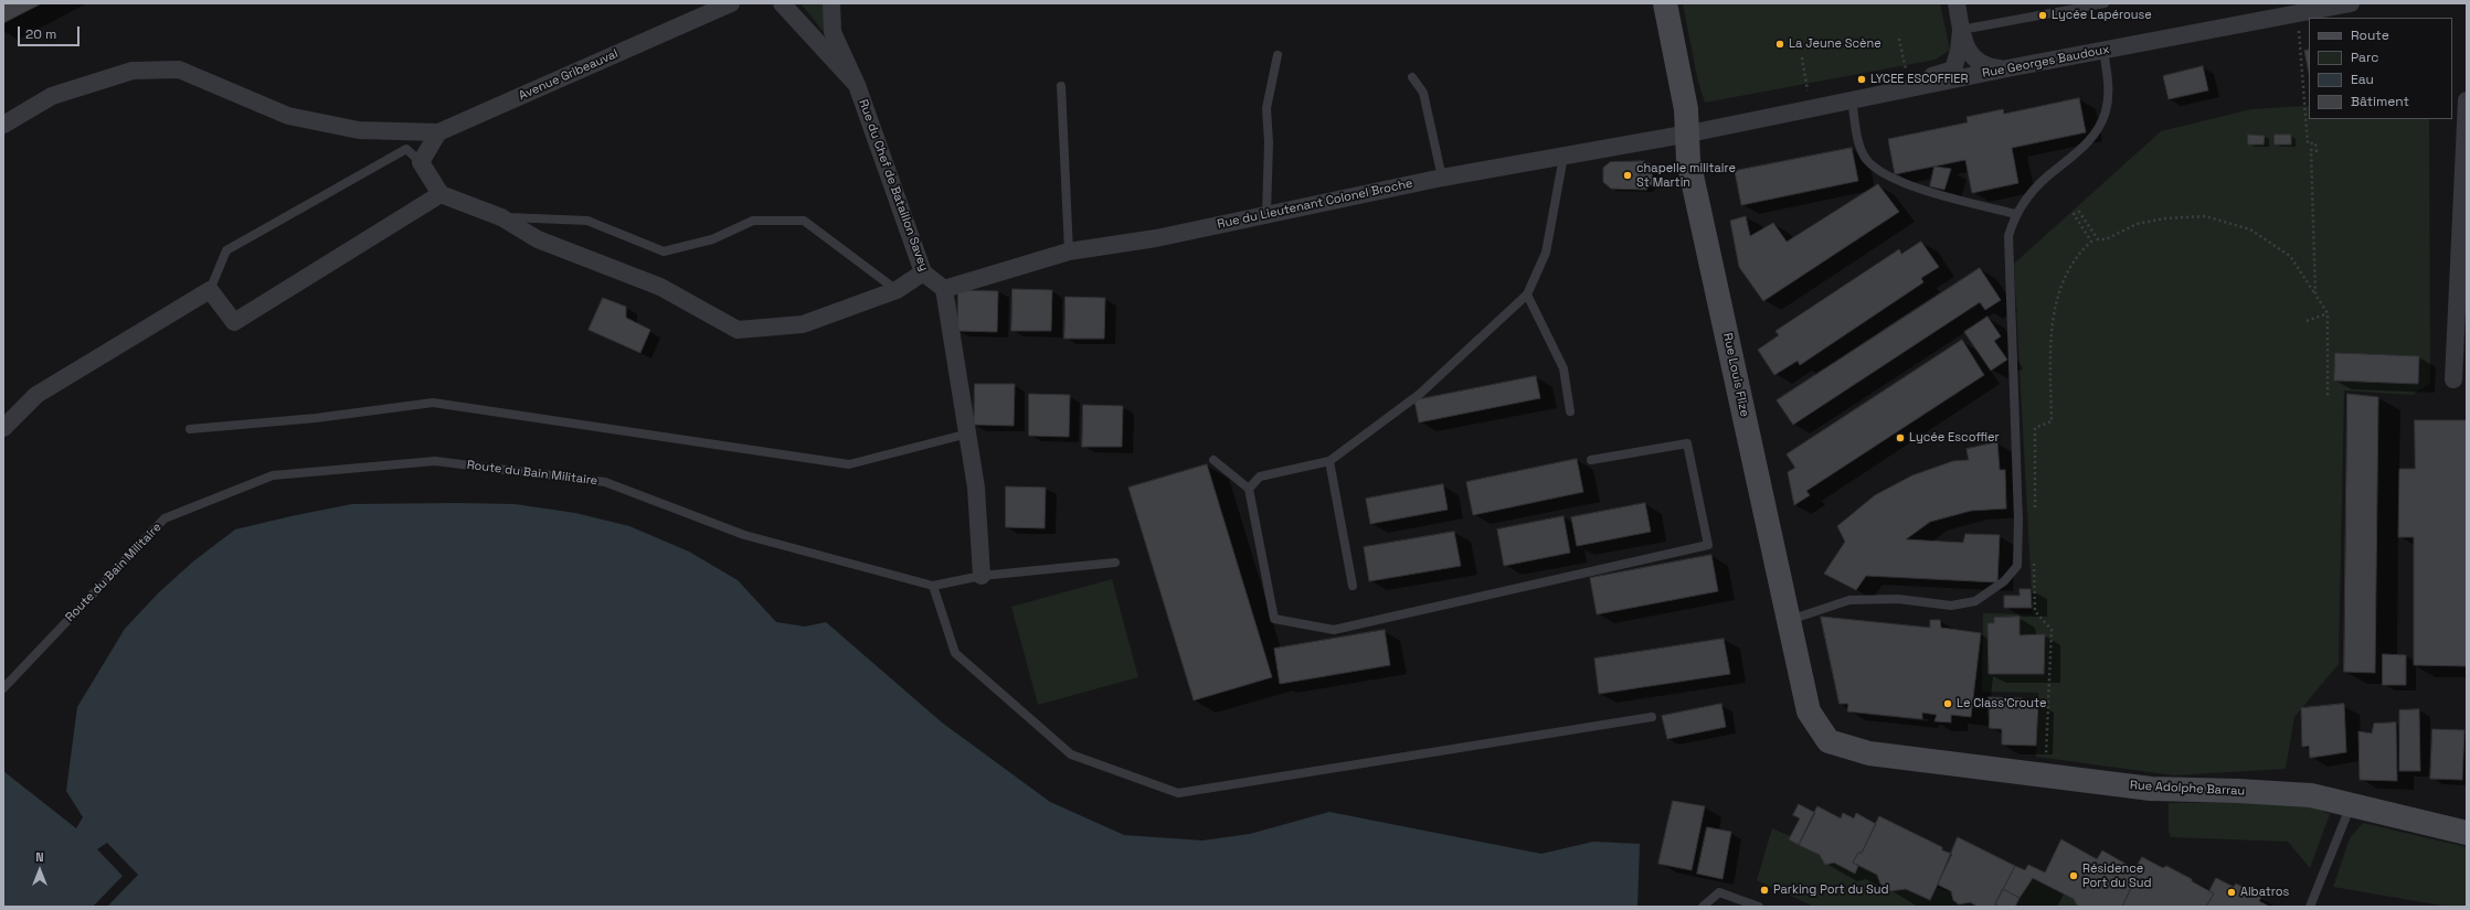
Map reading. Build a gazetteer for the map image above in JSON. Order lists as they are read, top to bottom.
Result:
{
  "streets": {
    "street": [
      "Rue Georges Baudoux",
      "Avenue Gribeauval",
      "Rue du Chef de Bataillon Savey",
      "Rue du Lieutenant Colonel Broche",
      "Rue Louis Flize",
      "Rue Adolphe Barrau"
    ],
    "lane": ["Route du Bain Militaire"]
  },
  "crossings": [
    ["Rue Georges Baudoux", "Rue du Lieutenant Colonel Broche"],
    ["Rue Georges Baudoux", "Rue Louis Flize"],
    ["Rue du Chef de Bataillon Savey", "Rue du Lieutenant Colonel Broche"],
    ["Rue du Lieutenant Colonel Broche", "Rue Louis Flize"],
    ["Rue Louis Flize", "Rue Adolphe Barrau"]
  ],
  "places": [
    "Lycée Lapérouse",
    "La Jeune Scène",
    "LYCEE ESCOFFIER",
    "chapelle militaire St Martin",
    "Lycée Escoffier",
    "Le Class'Croute",
    "Résidence Port du Sud",
    "Parking Port du Sud",
    "Albatros"
  ],
  "legend": [
    "Route",
    "Parc",
    "Eau",
    "Bâtiment"
  ],
  "scale_bar": "20 m",
  "north": "top"
}
